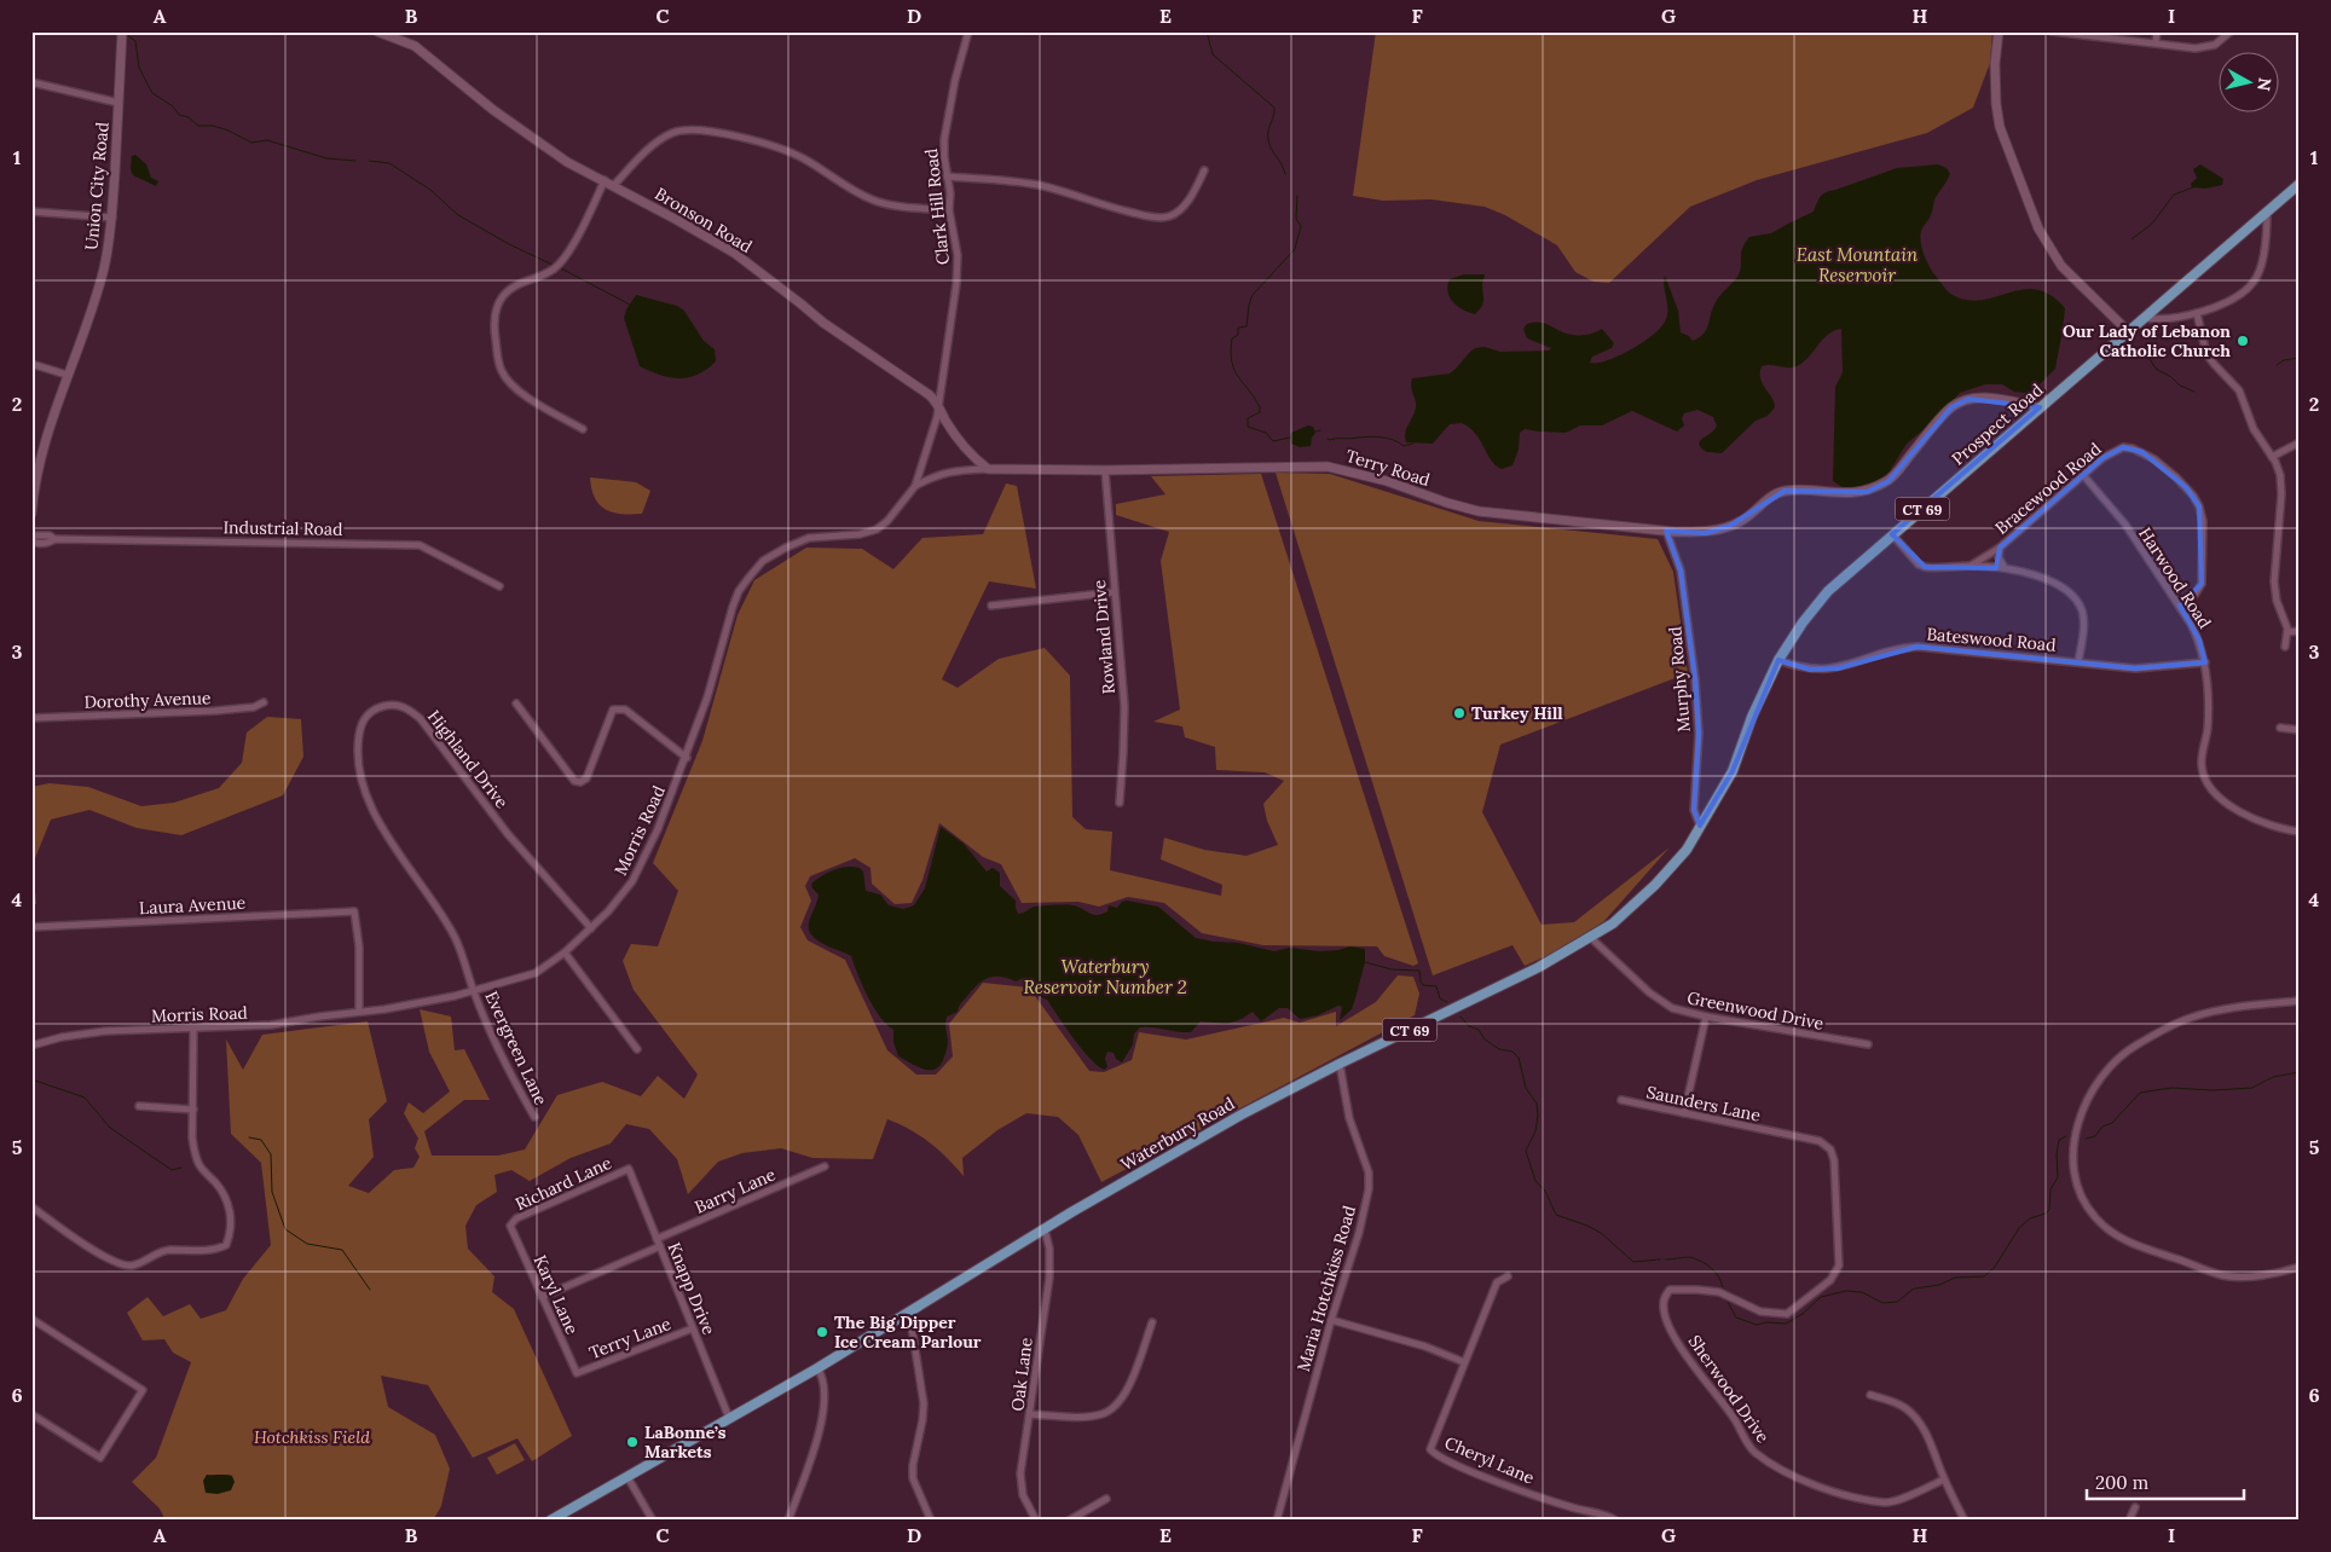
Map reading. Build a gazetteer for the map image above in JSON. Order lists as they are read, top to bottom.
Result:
{
  "streets": {
    "main road": ["Prospect Road", "CT 69", "Waterbury Road"],
    "street": [
      "Union City Road",
      "Clark Hill Road",
      "Bronson Road",
      "Terry Road",
      "Bracewood Road",
      "Industrial Road",
      "Harwood Road",
      "Rowland Drive",
      "Bateswood Road",
      "Murphy Road",
      "Dorothy Avenue",
      "Highland Drive",
      "Morris Road",
      "Laura Avenue",
      "Greenwood Drive",
      "Evergreen Lane",
      "Saunders Lane",
      "Richard Lane",
      "Barry Lane",
      "Knapp Drive",
      "Maria Hotchkiss Road",
      "Karyl Lane",
      "Terry Lane",
      "Oak Lane",
      "Sherwood Drive",
      "Cheryl Lane"
    ]
  },
  "crossings": [
    ["Clark Hill Road", "Bronson Road"],
    ["Clark Hill Road", "Terry Road"],
    ["Clark Hill Road", "Morris Road"],
    ["Bronson Road", "Terry Road"],
    ["Prospect Road", "Terry Road"],
    ["Prospect Road", "Bateswood Road"],
    ["Prospect Road", "Waterbury Road"],
    ["Terry Road", "Rowland Drive"],
    ["Terry Road", "Murphy Road"],
    ["Terry Road", "Morris Road"],
    ["Bracewood Road", "Harwood Road"],
    ["Harwood Road", "Bateswood Road"],
    ["Murphy Road", "Waterbury Road"],
    ["Highland Drive", "Morris Road"],
    ["Highland Drive", "Evergreen Lane"],
    ["Morris Road", "Laura Avenue"],
    ["Morris Road", "Evergreen Lane"],
    ["Greenwood Drive", "Waterbury Road"],
    ["Saunders Lane", "Sherwood Drive"],
    ["Waterbury Road", "Knapp Drive"],
    ["Waterbury Road", "Maria Hotchkiss Road"],
    ["Waterbury Road", "Oak Lane"],
    ["Richard Lane", "Knapp Drive"],
    ["Richard Lane", "Karyl Lane"],
    ["Barry Lane", "Knapp Drive"],
    ["Barry Lane", "Karyl Lane"],
    ["Knapp Drive", "Terry Lane"],
    ["Karyl Lane", "Terry Lane"]
  ],
  "water": ["East Mountain Reservoir", "Waterbury Reservoir Number 2"],
  "parks": ["Hotchkiss Field"],
  "places": [
    "Our Lady of Lebanon Catholic Church",
    "Turkey Hill",
    "The Big Dipper Ice Cream Parlour",
    "LaBonne’s Markets"
  ],
  "scale_bar": "200 m",
  "north": "right",
  "grid": {
    "columns": [
      "A",
      "B",
      "C",
      "D",
      "E",
      "F",
      "G",
      "H",
      "I"
    ],
    "rows": [
      "1",
      "2",
      "3",
      "4",
      "5",
      "6"
    ]
  }
}
